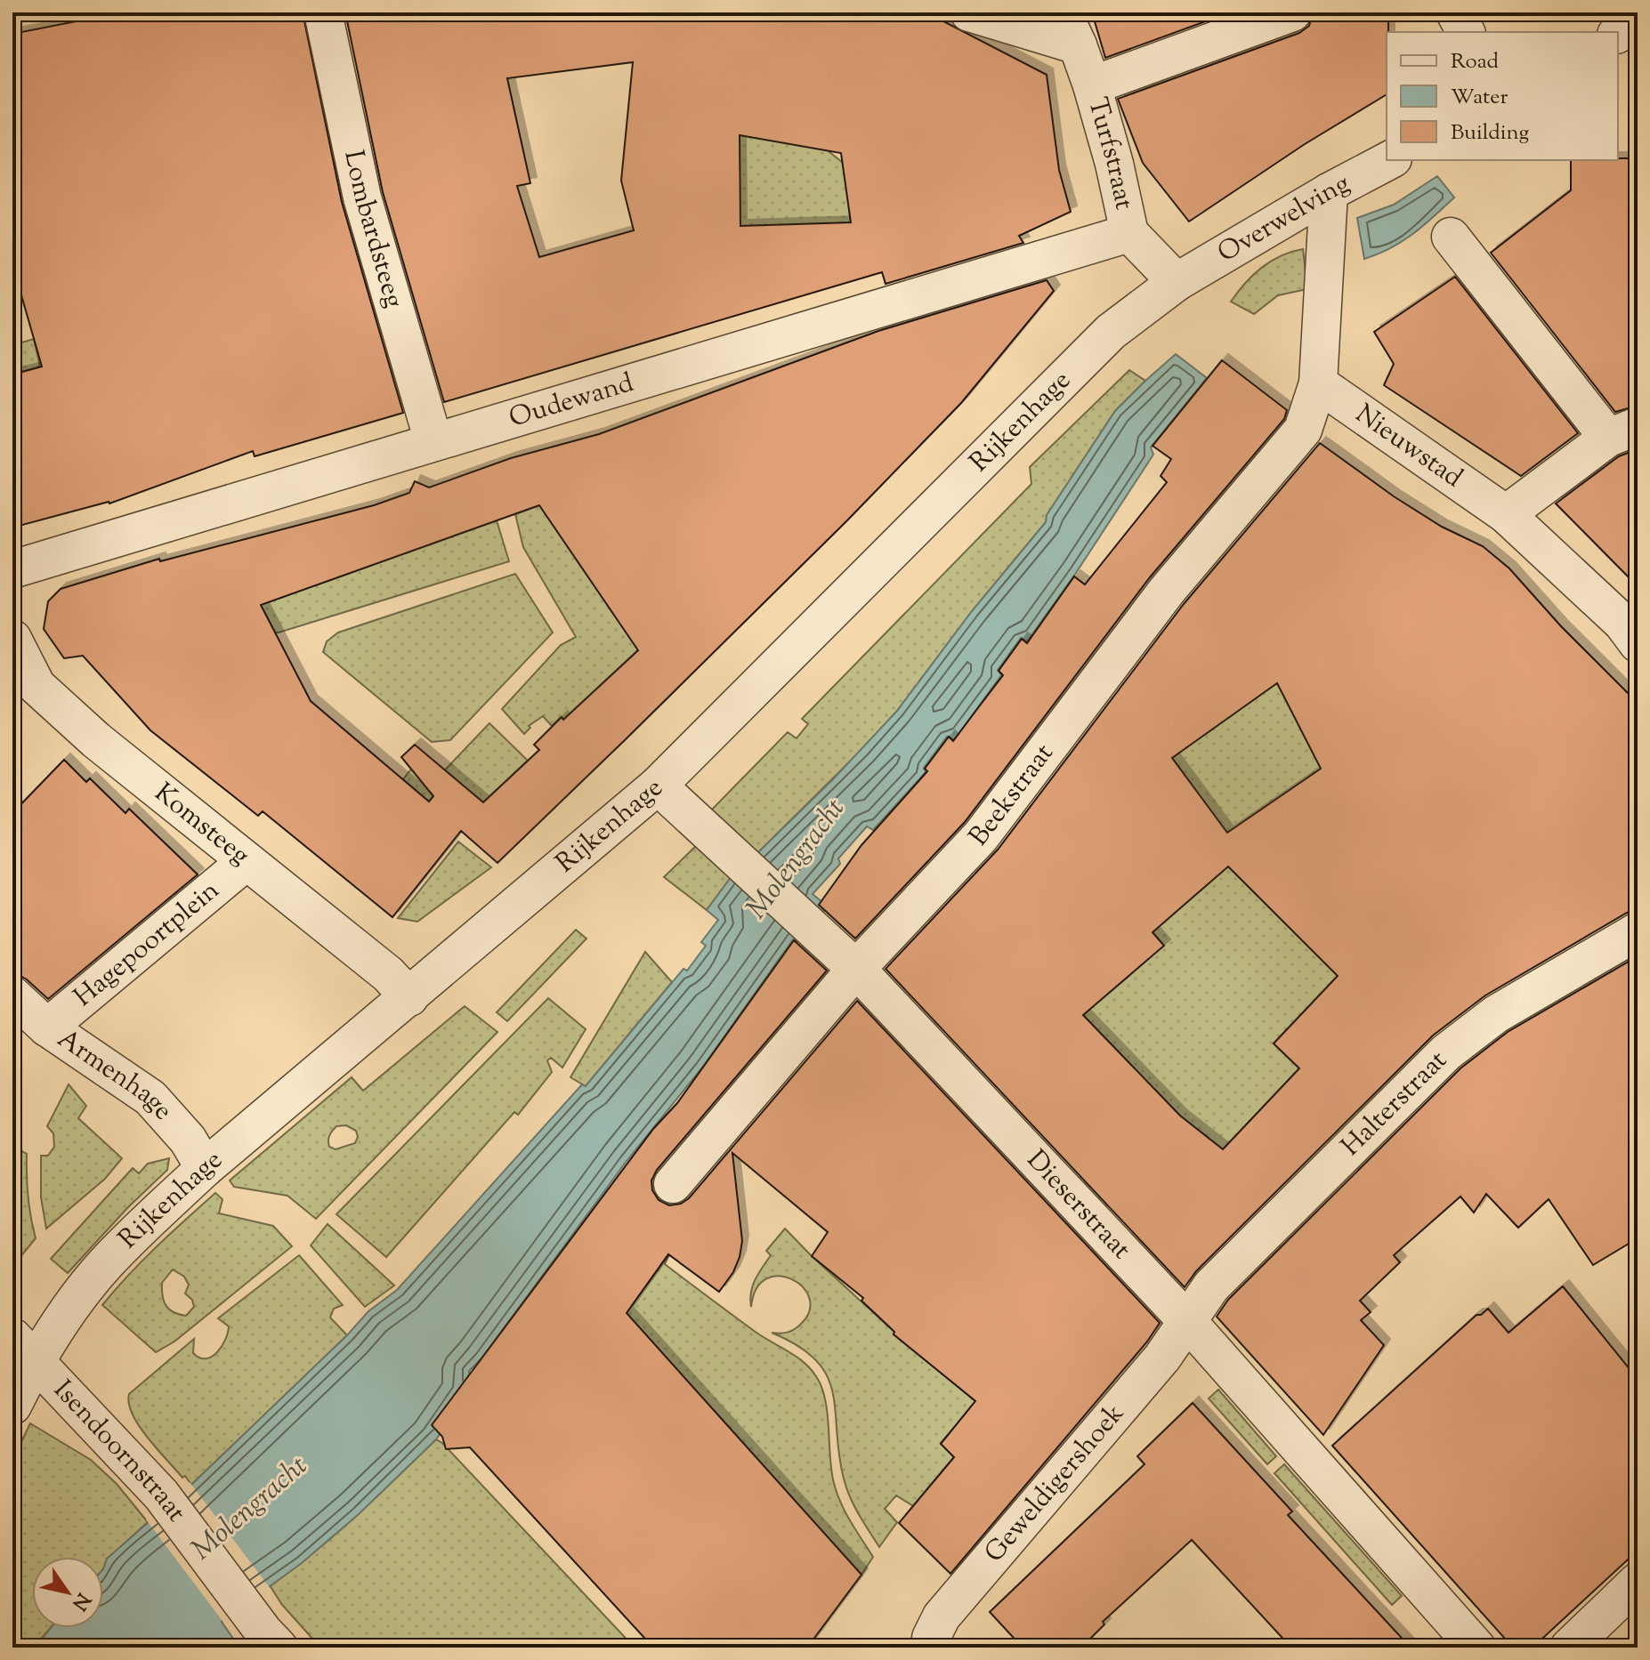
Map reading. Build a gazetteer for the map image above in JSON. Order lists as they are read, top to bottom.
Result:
{
  "streets": {
    "street": [
      "Turfstraat",
      "Overwelving",
      "Lombardsteeg",
      "Oudewand",
      "Rijkenhage",
      "Nieuwstad",
      "Beekstraat",
      "Komsteeg",
      "Hagepoortplein",
      "Armenhage",
      "Halterstraat",
      "Dieserstraat",
      "Isendoornstraat",
      "Geweldigershoek"
    ]
  },
  "crossings": [
    ["Turfstraat", "Overwelving"],
    ["Turfstraat", "Oudewand"],
    ["Turfstraat", "Rijkenhage"],
    ["Overwelving", "Rijkenhage"],
    ["Lombardsteeg", "Oudewand"],
    ["Rijkenhage", "Komsteeg"],
    ["Rijkenhage", "Armenhage"],
    ["Rijkenhage", "Dieserstraat"],
    ["Rijkenhage", "Isendoornstraat"],
    ["Nieuwstad", "Beekstraat"],
    ["Beekstraat", "Dieserstraat"],
    ["Komsteeg", "Hagepoortplein"],
    ["Hagepoortplein", "Armenhage"],
    ["Halterstraat", "Dieserstraat"],
    ["Halterstraat", "Geweldigershoek"],
    ["Dieserstraat", "Geweldigershoek"]
  ],
  "water": ["Molengracht"],
  "legend": ["Road", "Water", "Building"],
  "north": "bottom right"
}
